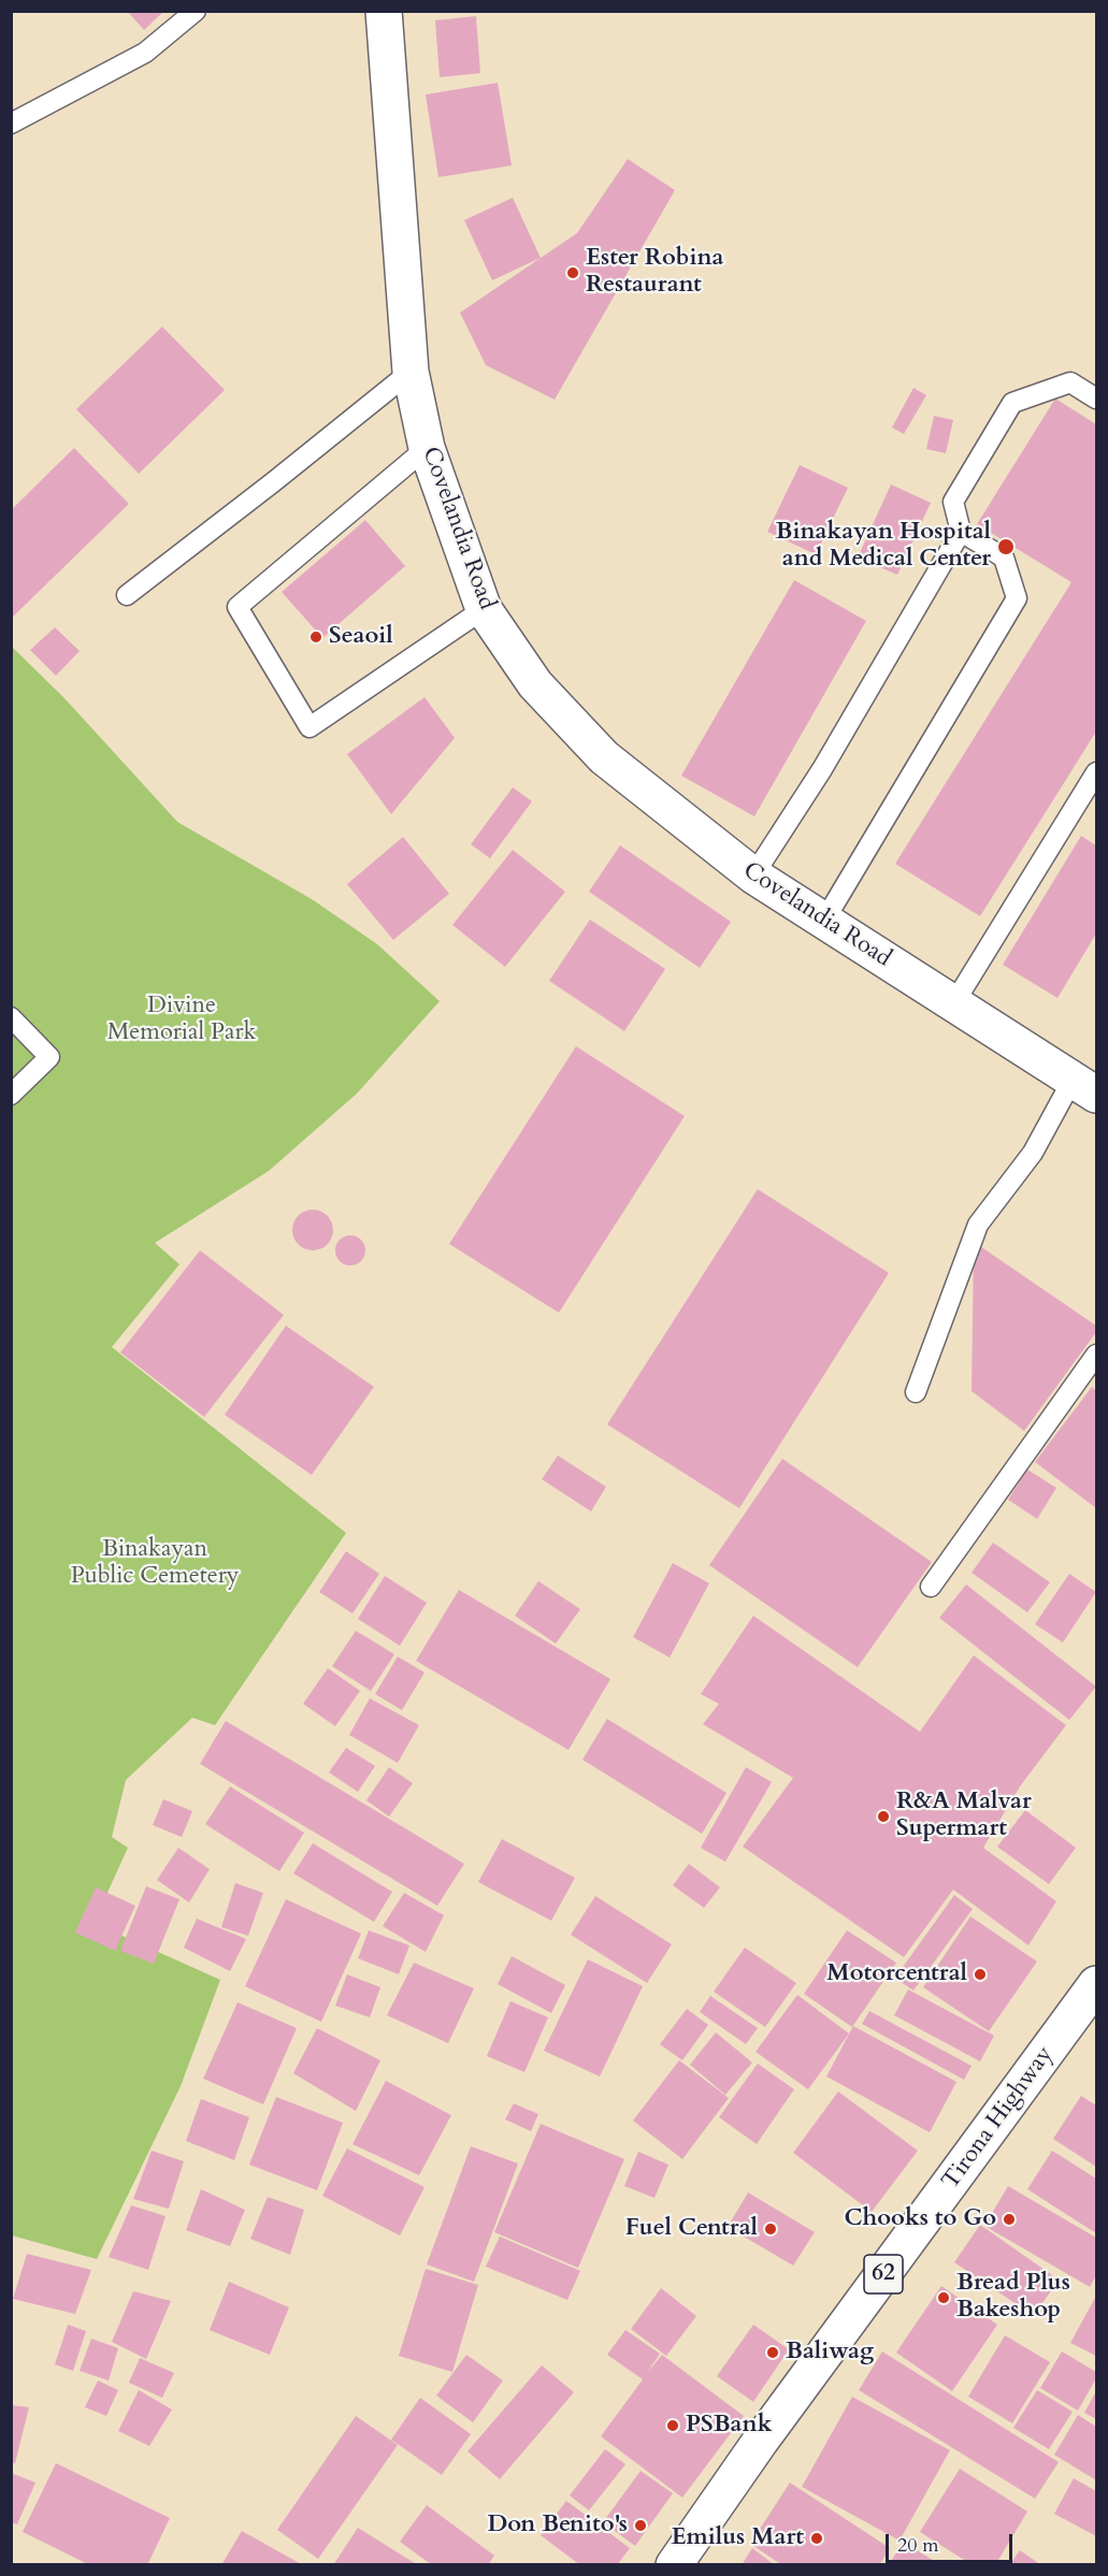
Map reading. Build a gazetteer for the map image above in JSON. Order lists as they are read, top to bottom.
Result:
{
  "streets": {
    "main road": ["Covelandia Road", "Tirona Highway", "62"]
  },
  "parks": ["Divine Memorial Park", "Binakayan Public Cemetery"],
  "places": [
    "Ester Robina Restaurant",
    "Binakayan Hospital and Medical Center",
    "Seaoil",
    "R&A Malvar Supermart",
    "Motorcentral",
    "Chooks to Go",
    "Fuel Central",
    "Bread Plus Bakeshop",
    "Baliwag",
    "PSBank",
    "Don Benito's",
    "Emilus Mart"
  ],
  "scale_bar": "20 m"
}
